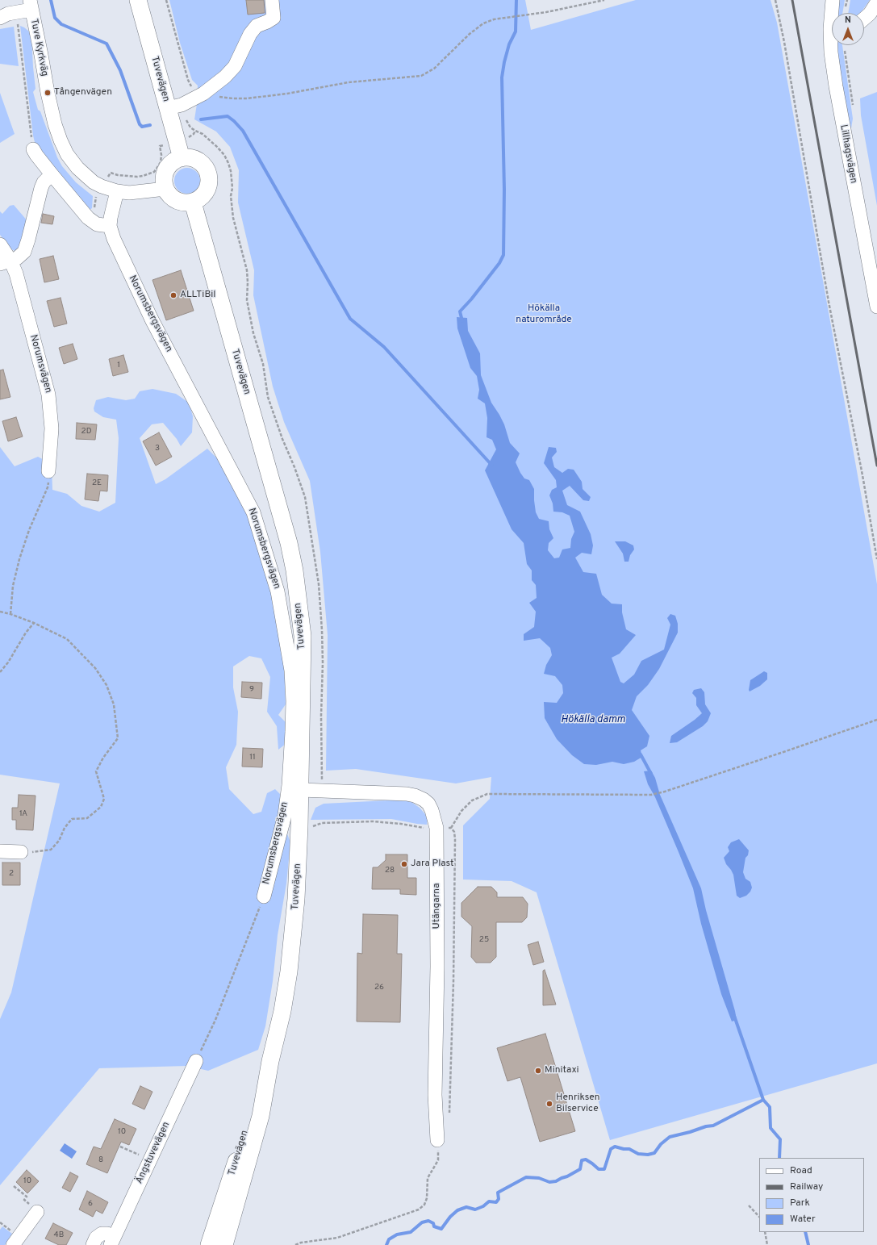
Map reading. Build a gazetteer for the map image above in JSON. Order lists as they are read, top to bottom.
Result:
{
  "streets": {
    "main road": ["Tuvevägen"],
    "street": [
      "Tuve Kyrkväg",
      "Lillhagsvägen",
      "Norumsbergsvägen",
      "Norumsvägen",
      "Utängarna",
      "Ängstuvevägen"
    ]
  },
  "crossings": [
    ["Tuve Kyrkväg", "Tuvevägen"],
    ["Tuvevägen", "Utängarna"]
  ],
  "water": ["Hökälla damm"],
  "parks": ["Hökälla naturområde"],
  "places": [
    "Tångenvägen",
    "ALLTiBil",
    "Jara Plast",
    "Minitaxi",
    "Henriksen Bilservice"
  ],
  "house_numbers": [
    "1",
    "2D",
    "3",
    "2E",
    "9",
    "11",
    "1A",
    "28",
    "2",
    "25",
    "26",
    "10",
    "8",
    "10",
    "6",
    "4B"
  ],
  "legend": [
    "Road",
    "Railway",
    "Park",
    "Water"
  ],
  "north": "top"
}
